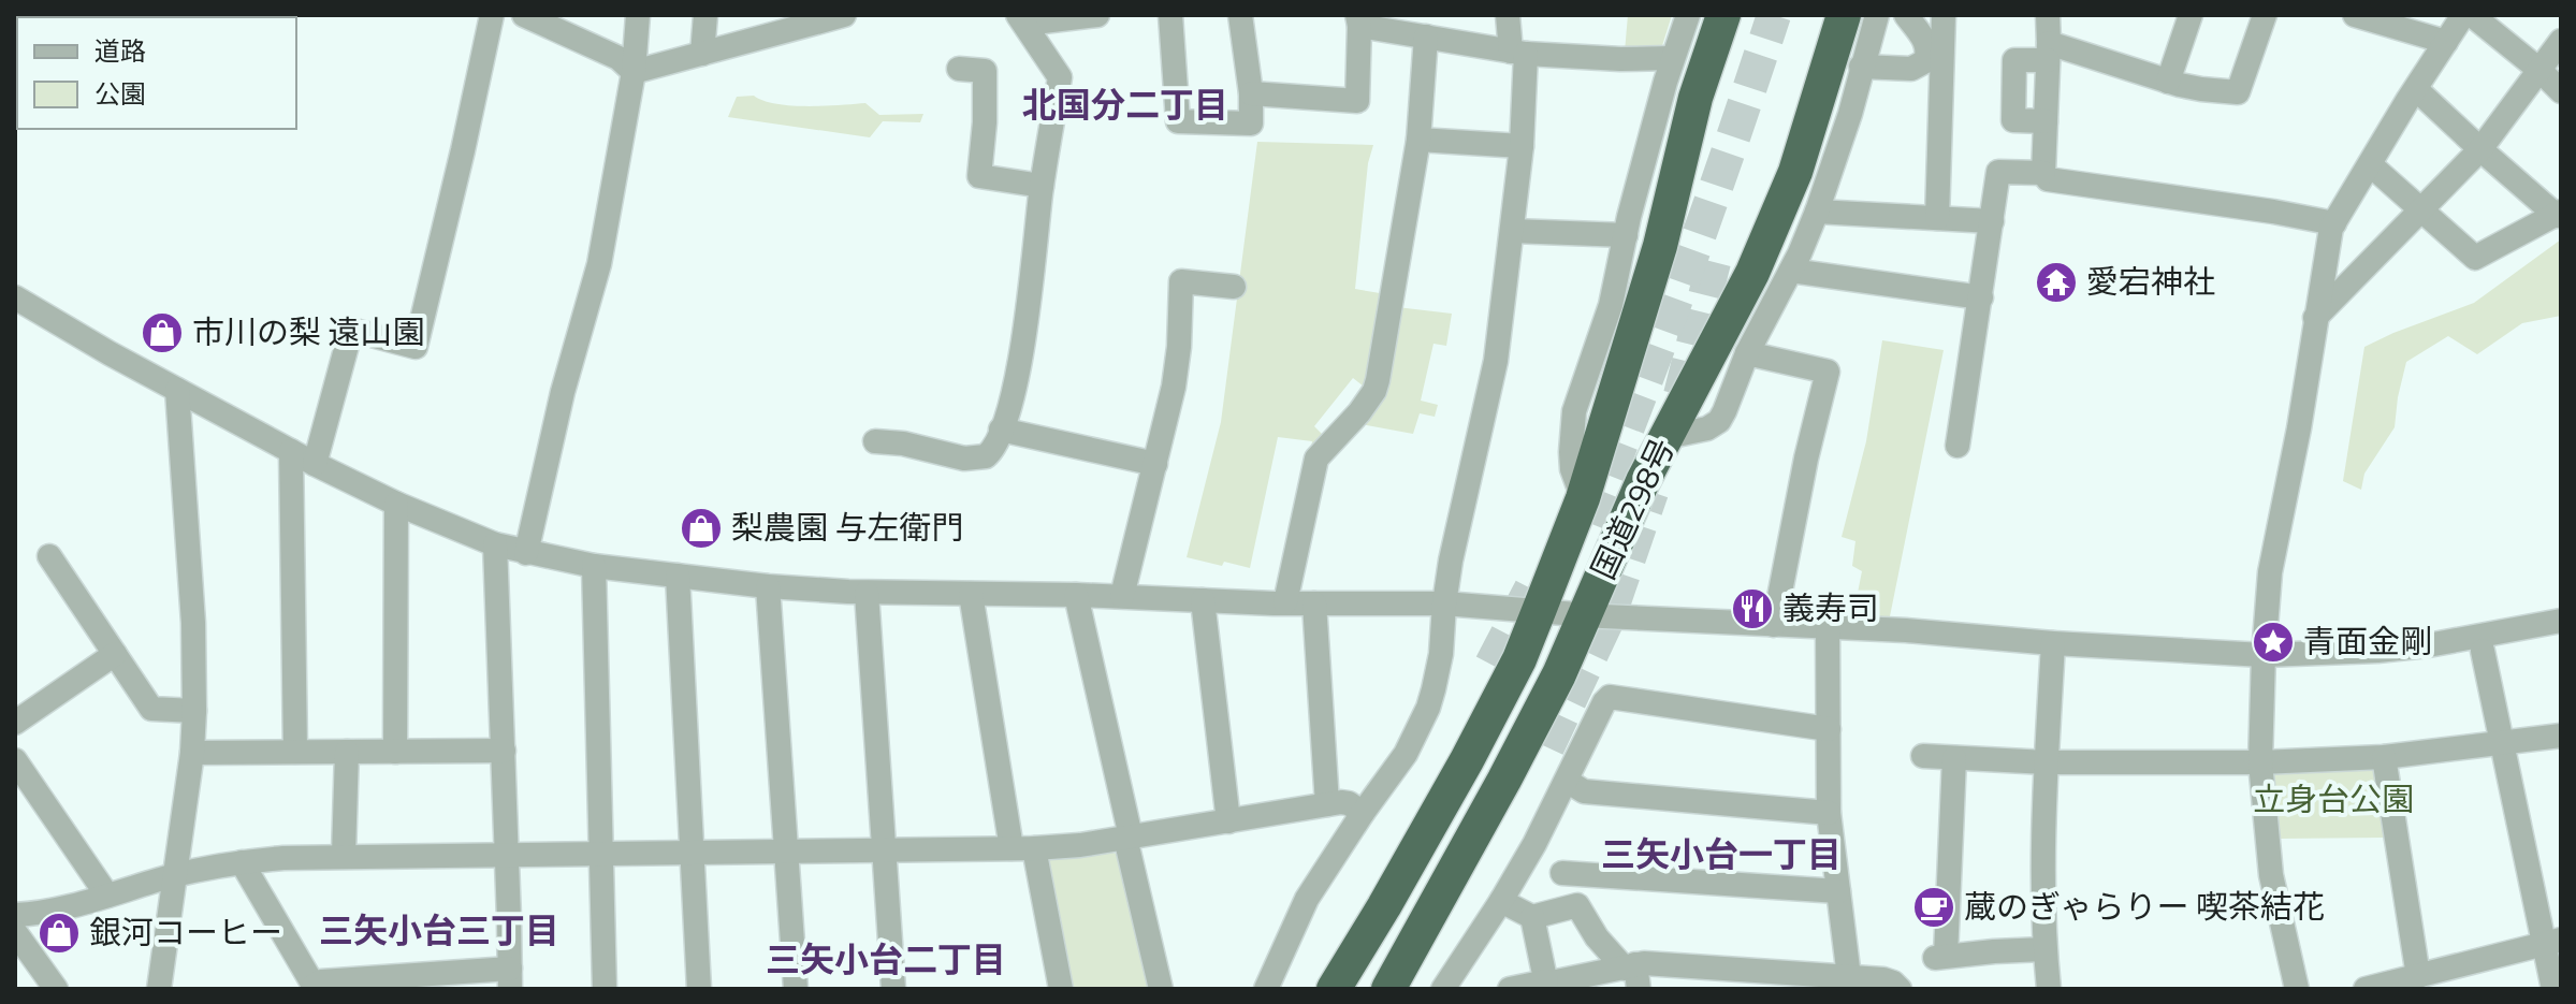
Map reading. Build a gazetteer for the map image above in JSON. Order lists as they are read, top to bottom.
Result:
{
  "streets": {
    "highway": ["国道298号"]
  },
  "districts": [
    "北国分二丁目",
    "三矢小台一丁目",
    "三矢小台三丁目",
    "三矢小台二丁目"
  ],
  "parks": ["立身台公園"],
  "places": {
    "temple": ["愛宕神社"],
    "shop": ["市川の梨 遠山園", "梨農園 与左衛門", "銀河コーヒー"],
    "restaurant": ["義寿司"],
    "place": ["青面金剛"],
    "cafe": ["蔵のぎゃらりー 喫茶結花"]
  },
  "legend": ["道路", "公園"]
}
